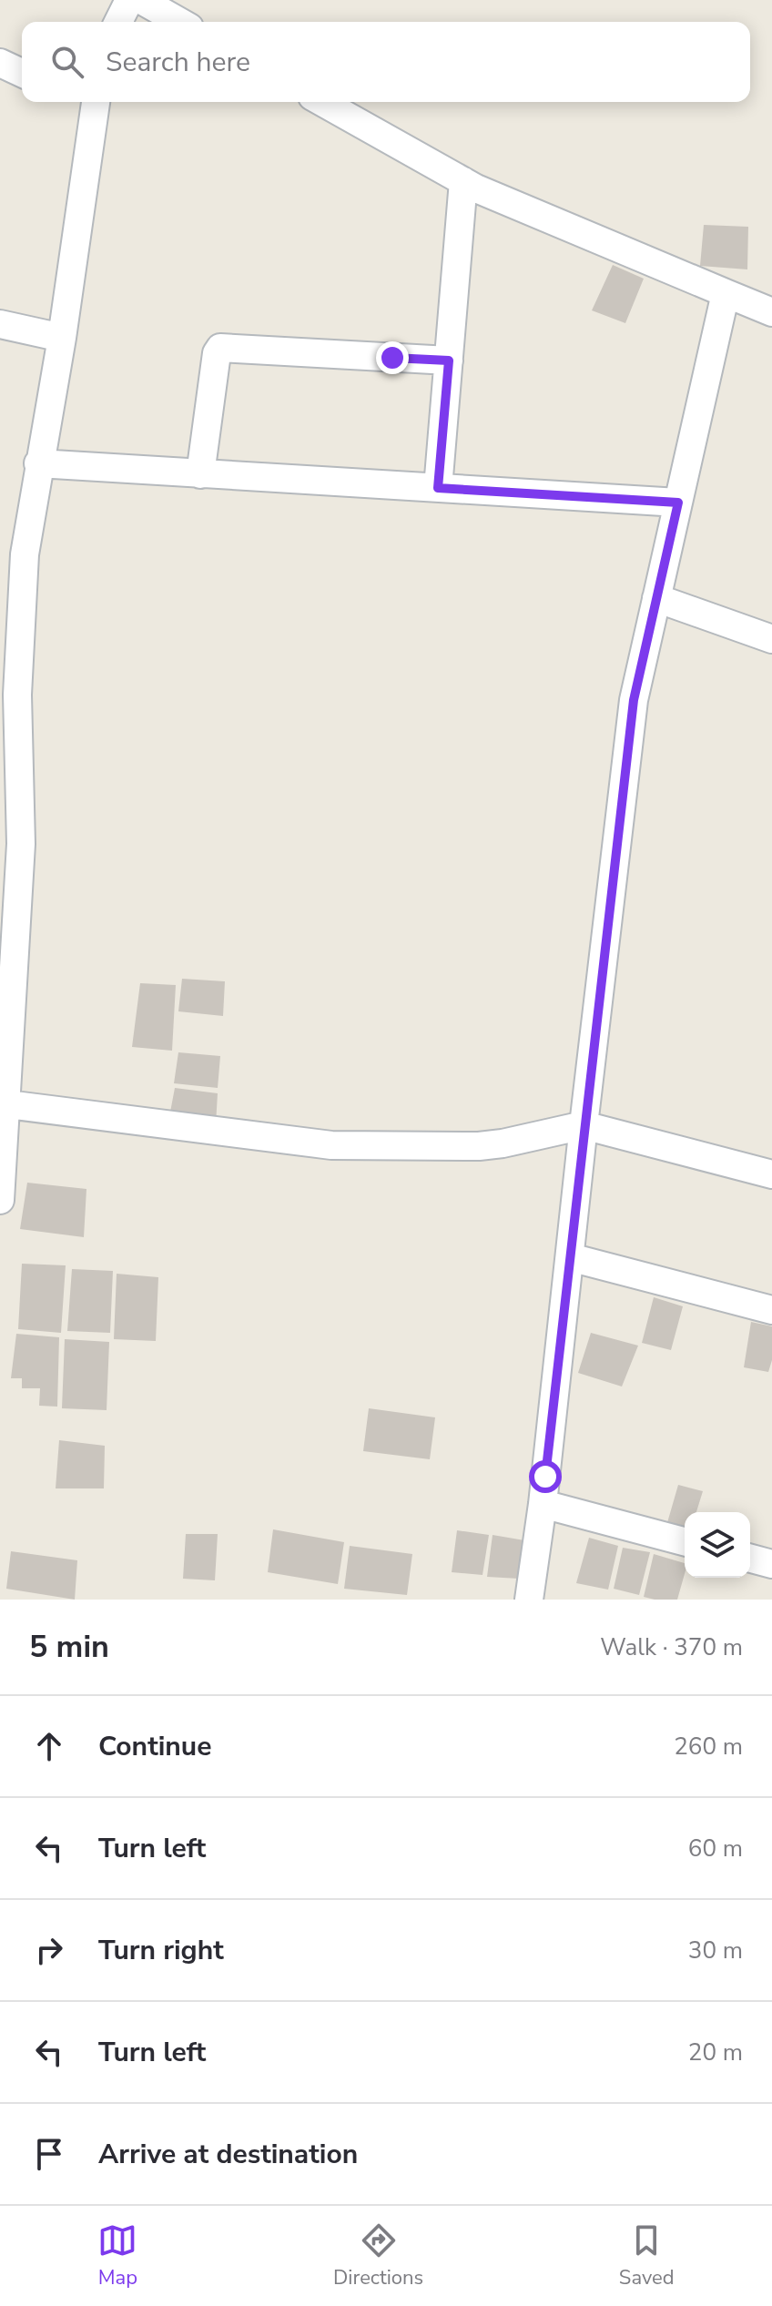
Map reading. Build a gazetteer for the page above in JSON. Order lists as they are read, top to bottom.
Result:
{
  "page": {
    "search": "Search here",
    "heading": ["5 min", "Walk · 370 m"],
    "list": [
      ["Continue", "260 m"],
      ["Turn left", "60 m"],
      ["Turn right", "30 m"],
      ["Turn left", "20 m"],
      "Arrive at destination"
    ],
    "nav": ["Map", "Directions", "Saved"]
  }
}
